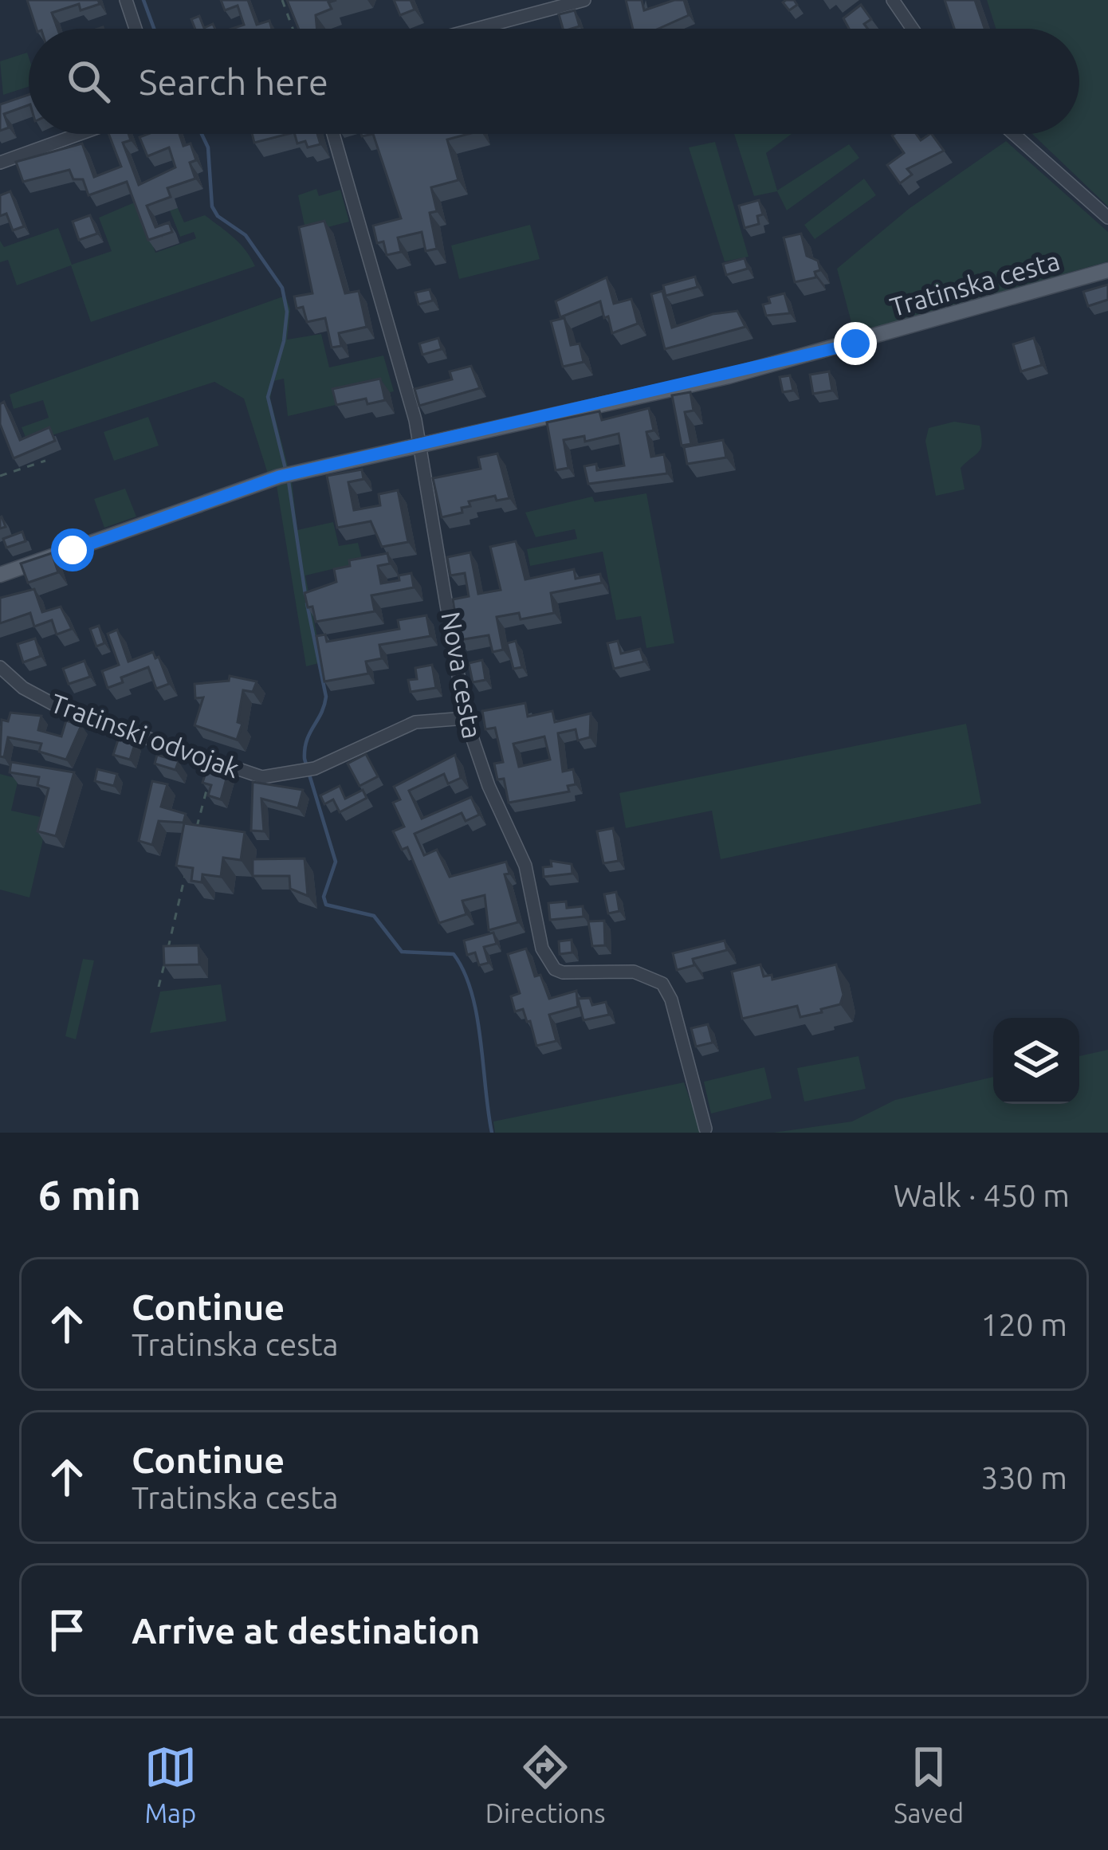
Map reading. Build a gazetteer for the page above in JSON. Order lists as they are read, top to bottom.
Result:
{
  "streets": {
    "main road": ["Tratinska cesta"],
    "street": ["Nova cesta", "Tratinski odvojak"]
  },
  "crossings": [
    ["Tratinska cesta", "Nova cesta"],
    ["Nova cesta", "Tratinski odvojak"]
  ],
  "page": {
    "search": "Search here",
    "heading": ["6 min", "Walk · 450 m"],
    "list": [
      ["Continue", "Tratinska cesta", "120 m"],
      ["Continue", "Tratinska cesta", "330 m"],
      "Arrive at destination"
    ],
    "nav": ["Map", "Directions", "Saved"]
  }
}
